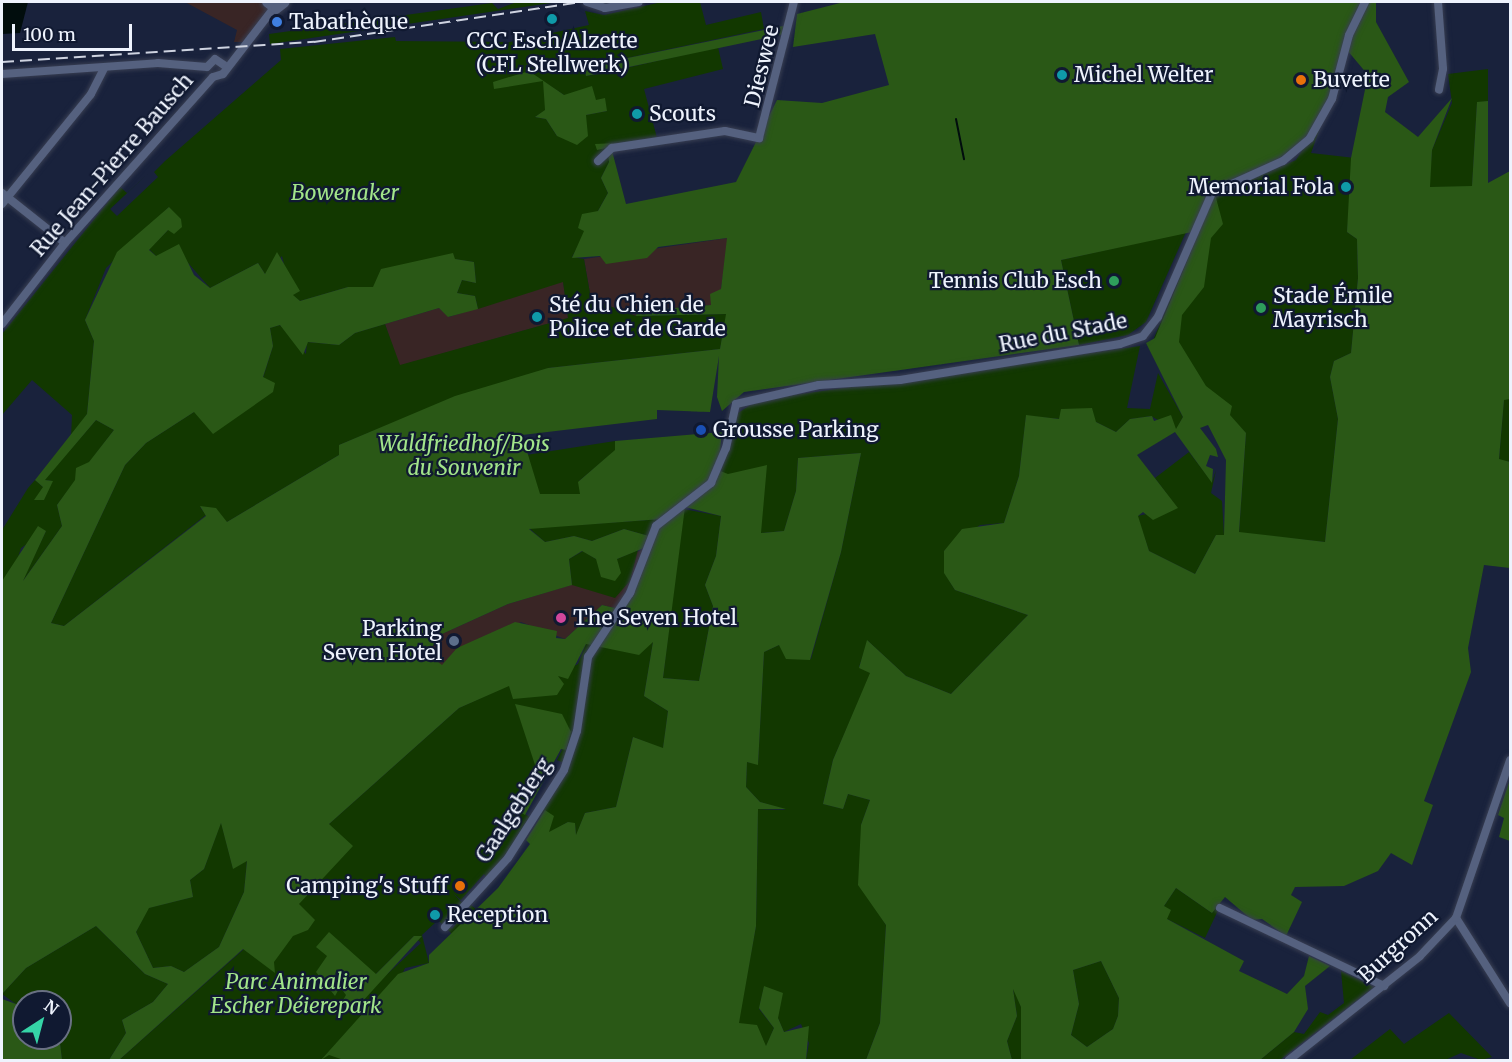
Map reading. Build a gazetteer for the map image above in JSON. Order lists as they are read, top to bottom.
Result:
{
  "streets": {
    "street": [
      "Dieswee",
      "Rue Jean-Pierre Bausch",
      "Rue du Stade",
      "Gaalgebierg",
      "Burgronn"
    ]
  },
  "crossings": [
    ["Rue du Stade", "Gaalgebierg"]
  ],
  "parks": ["Bowenaker", "Waldfriedhof/Bois du Souvenir", "Parc Animalier Escher Déierepark"],
  "places": [
    "CCC Esch/Alzette (CFL Stellwerk)",
    "Tabathèque",
    "Michel Welter",
    "Buvette",
    "Scouts",
    "Memorial Fola",
    "Tennis Club Esch",
    "Stade Émile Mayrisch",
    "Sté du Chien de Police et de Garde",
    "Grousse Parking",
    "The Seven Hotel",
    "Parking Seven Hotel",
    "Camping's Stuff",
    "Reception"
  ],
  "scale_bar": "100 m",
  "north": "top right"
}
